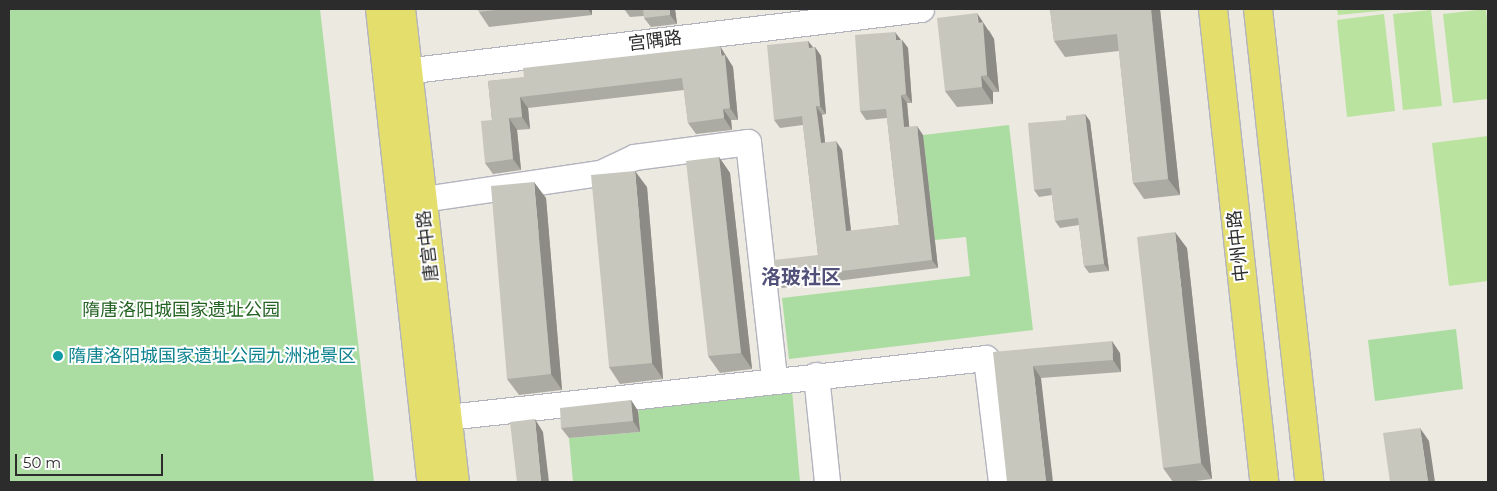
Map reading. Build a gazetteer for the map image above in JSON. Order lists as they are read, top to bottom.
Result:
{
  "streets": {
    "main road": ["唐宫中路", "中州中路"],
    "street": ["宫隅路"]
  },
  "crossings": [
    ["宫隅路", "唐宫中路"]
  ],
  "districts": ["洛玻社区"],
  "parks": ["隋唐洛阳城国家遗址公园"],
  "places": ["隋唐洛阳城国家遗址公园九洲池景区"],
  "scale_bar": "50 m"
}
